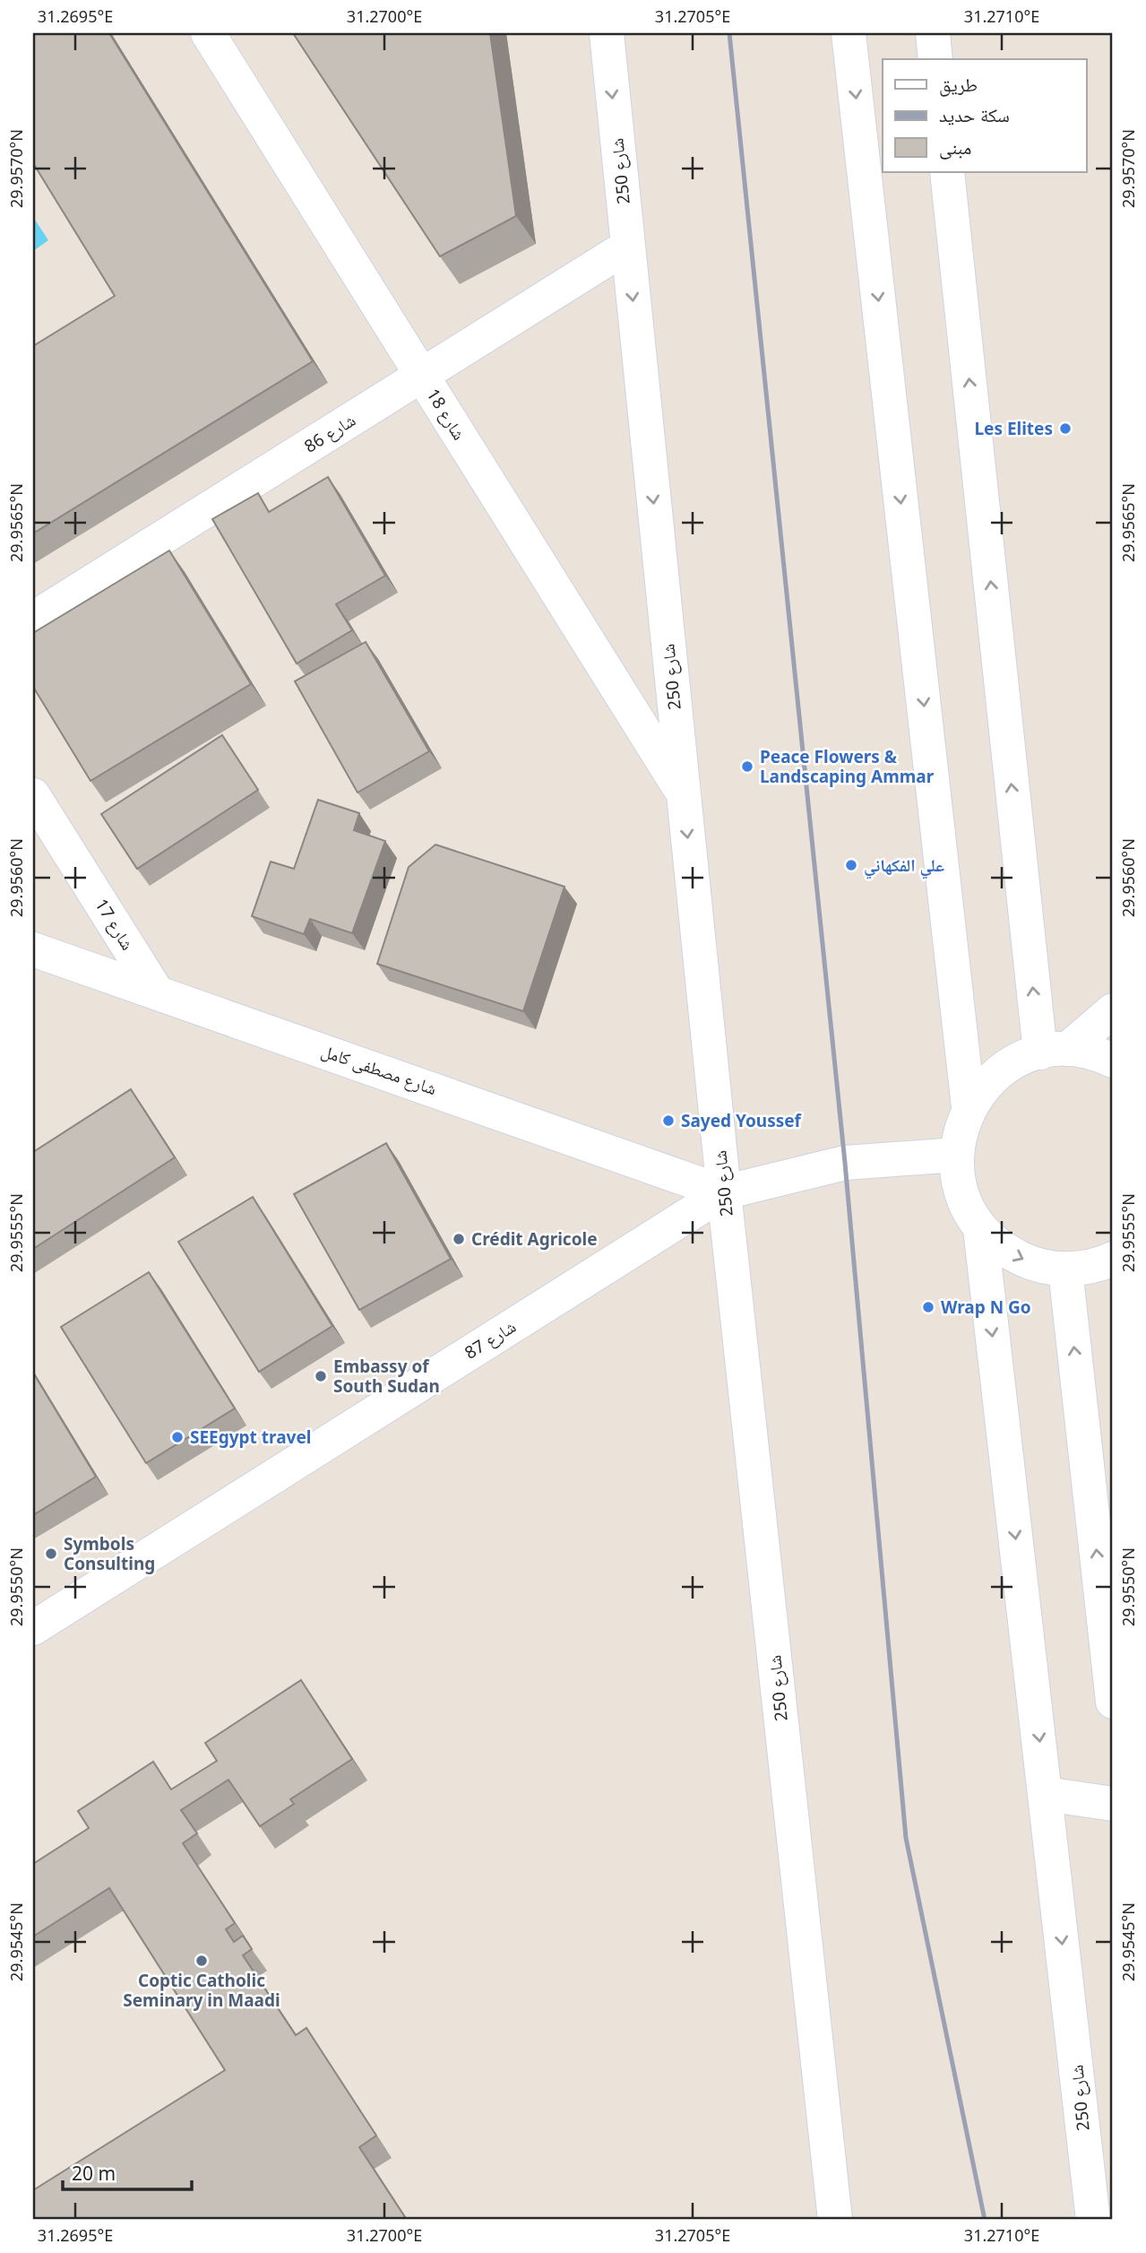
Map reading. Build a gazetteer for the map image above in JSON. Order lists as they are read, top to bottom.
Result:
{
  "streets": {
    "street": [
      "شارع 250",
      "شارع 18",
      "شارع 86",
      "شارع 17",
      "شارع مصطفى كامل",
      "شارع 87"
    ]
  },
  "crossings": [
    ["شارع 250", "شارع 18"],
    ["شارع 250", "شارع 86"],
    ["شارع 250", "شارع مصطفى كامل"],
    ["شارع 250", "شارع 87"],
    ["شارع 18", "شارع 86"],
    ["شارع 17", "شارع مصطفى كامل"],
    ["شارع مصطفى كامل", "شارع 87"]
  ],
  "places": [
    "Les Elites",
    "Peace Flowers & Landscaping Ammar",
    "علي الفكهاني",
    "Sayed Youssef",
    "Crédit Agricole",
    "Wrap N Go",
    "Embassy of South Sudan",
    "SEEgypt travel",
    "Symbols Consulting",
    "Coptic Catholic Seminary in Maadi"
  ],
  "legend": ["طريق", "سكة حديد", "مبنى"],
  "scale_bar": "20 m",
  "coordinates": [
    "31.2695°E",
    "31.2700°E",
    "31.2705°E",
    "31.2710°E",
    "29.9570°N",
    "29.9565°N",
    "29.9560°N",
    "29.9555°N",
    "29.9550°N",
    "29.9545°N"
  ]
}
